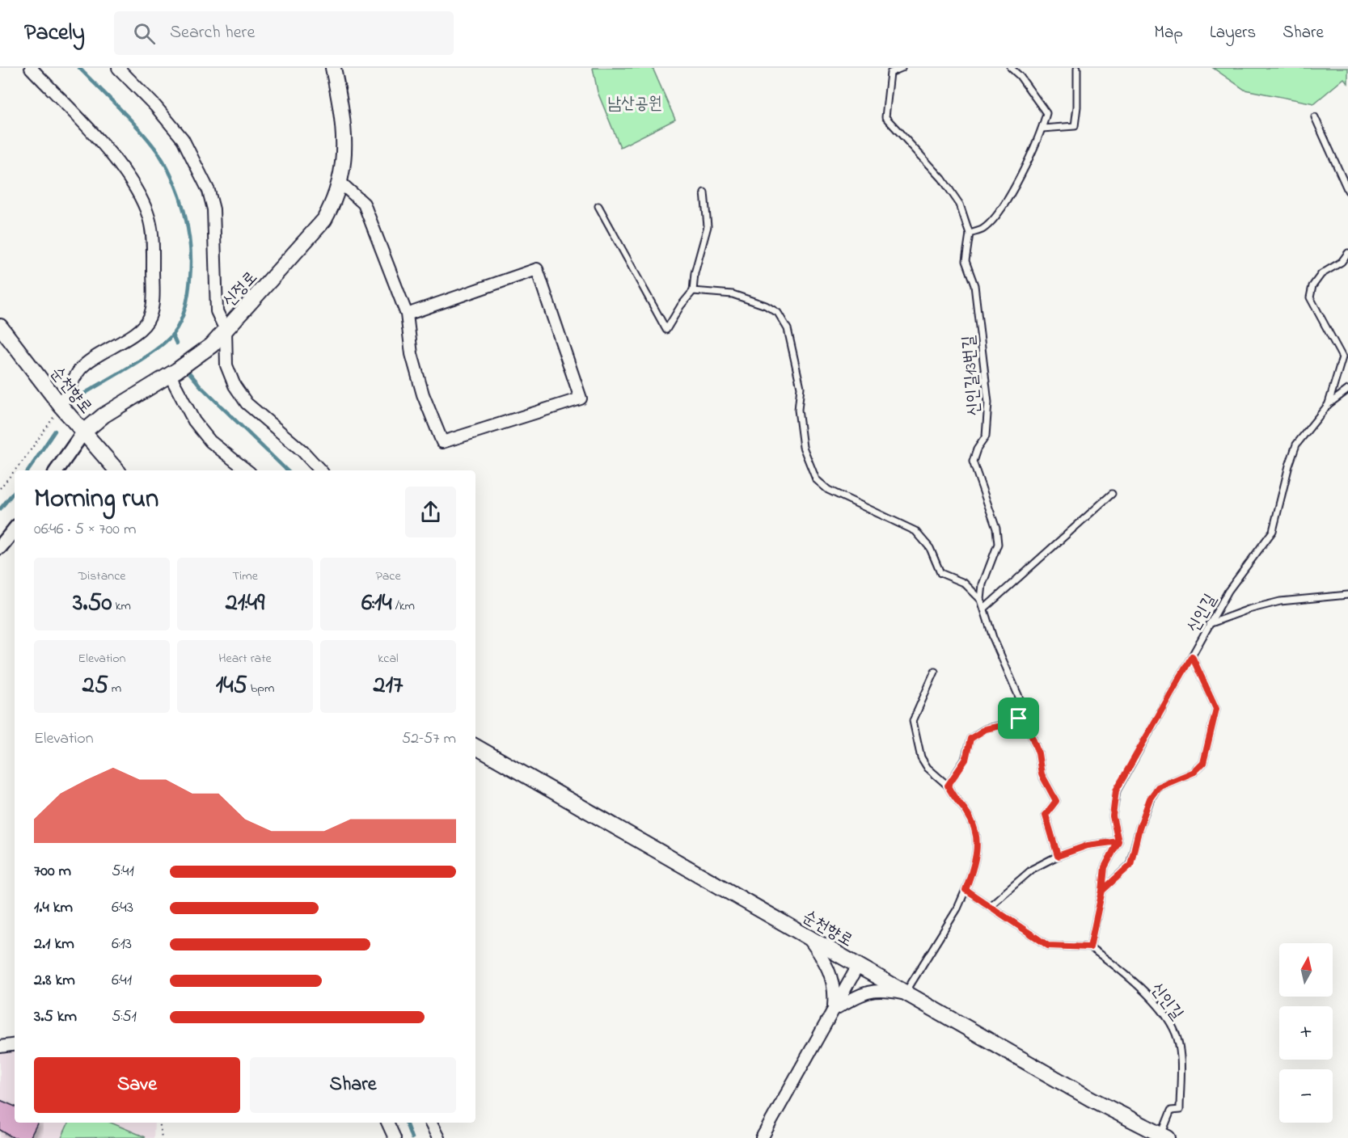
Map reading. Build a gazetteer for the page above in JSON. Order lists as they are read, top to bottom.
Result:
{
  "streets": {
    "main road": ["신정로", "순천향로"],
    "lane": ["신인길13번길", "신인길"]
  },
  "crossings": [
    ["신정로", "순천향로"],
    ["순천향로", "신인길"]
  ],
  "parks": ["남산공원"],
  "north": "top",
  "page": {
    "header": "Pacely",
    "search": "Search here",
    "nav": ["Map", "Layers", "Share"],
    "heading": ["Morning run", "06:46 · 5 × 700 m"],
    "stats": [
      ["Distance", "3.50 km"],
      ["Time", "21:49"],
      ["Pace", "6:14 /km"],
      ["Elevation", "25 m"],
      ["Heart rate", "145 bpm"],
      ["kcal", "217"]
    ],
    "chart": ["Elevation", "52–57 m"],
    "list": [
      {
        "name": "700 m",
        "note": "5:41"
      },
      {
        "name": "1.4 km",
        "note": "6:43"
      },
      {
        "name": "2.1 km",
        "note": "6:13"
      },
      {
        "name": "2.8 km",
        "note": "6:41"
      },
      {
        "name": "3.5 km",
        "note": "5:51"
      }
    ],
    "map_buttons": ["+", "−"],
    "buttons": ["Save", "Share"]
  }
}
